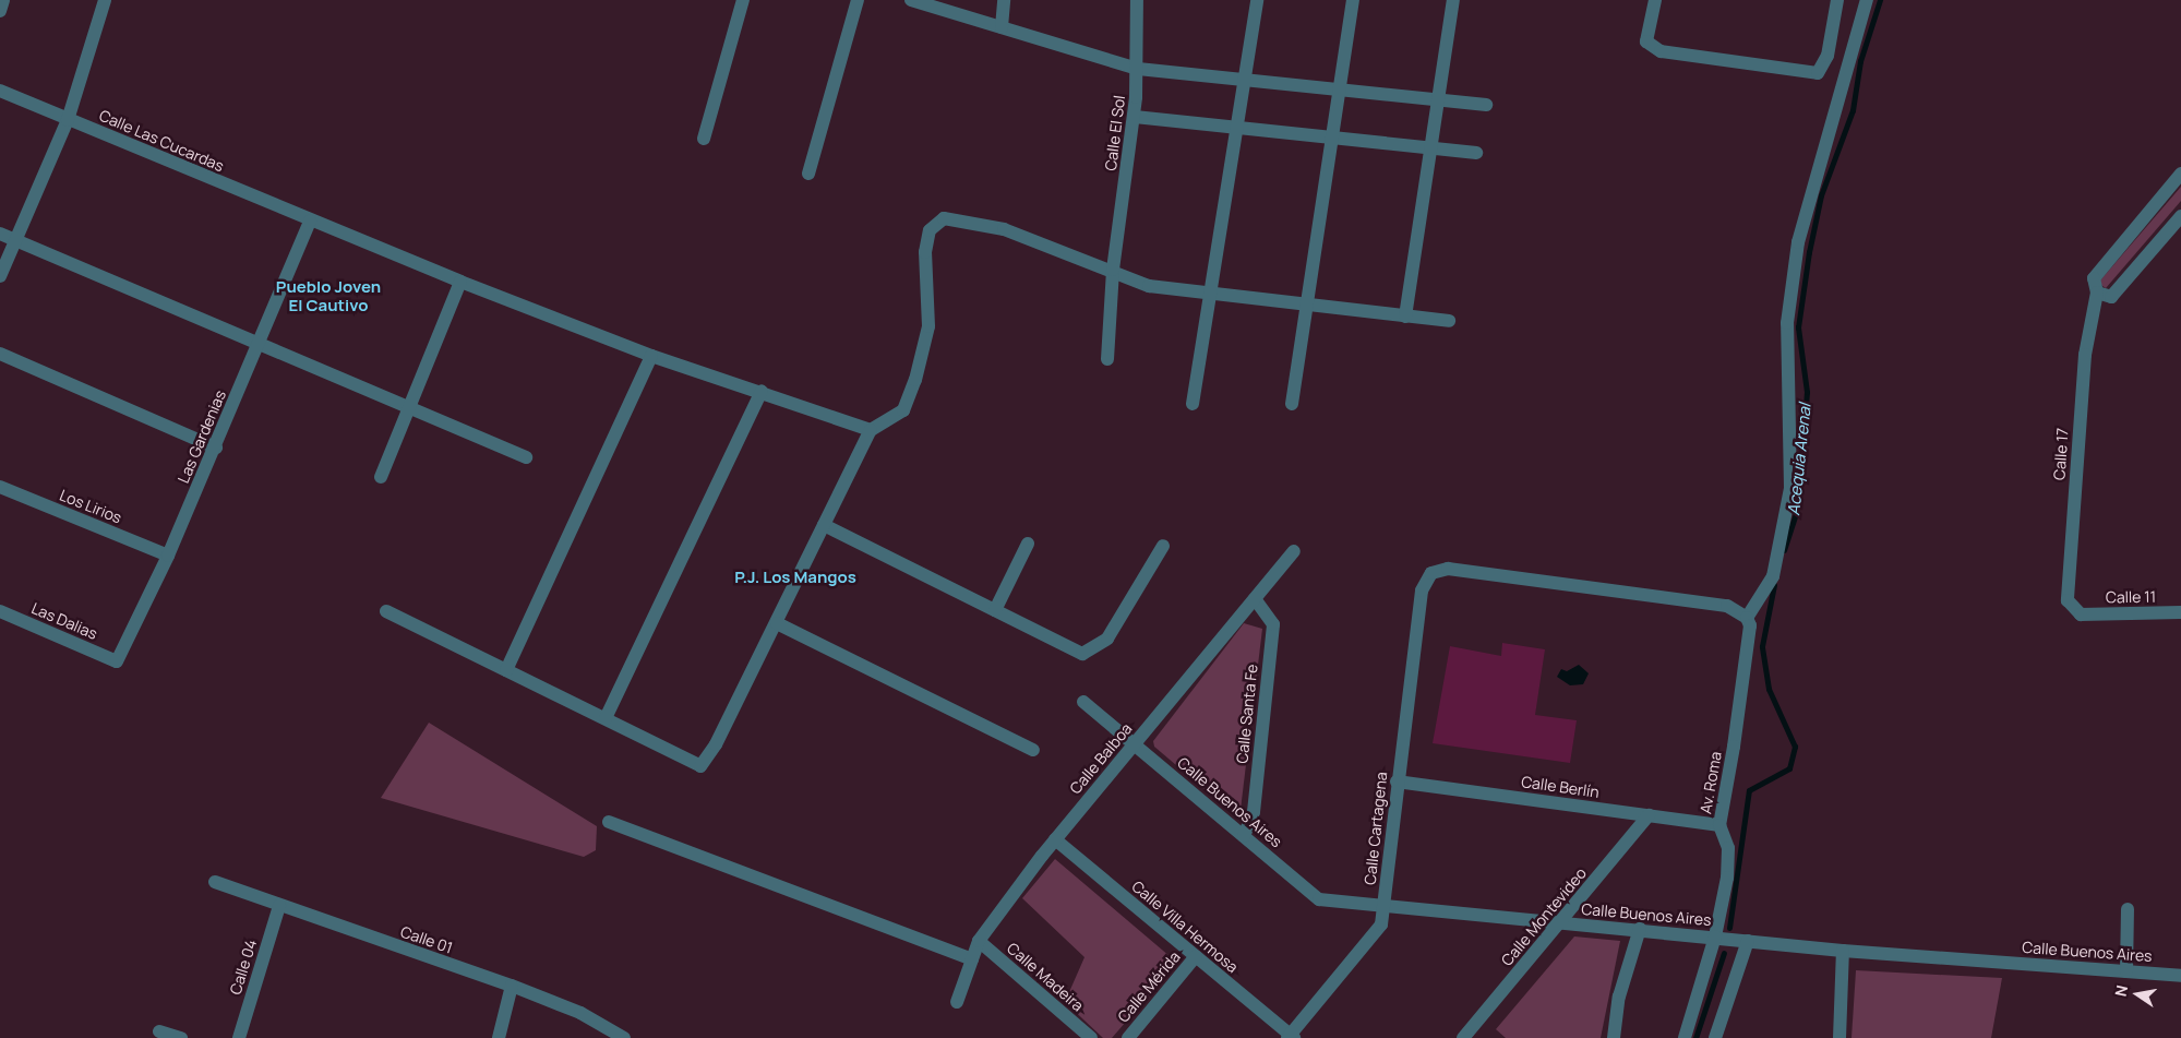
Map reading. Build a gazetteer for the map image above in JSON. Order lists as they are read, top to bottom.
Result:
{
  "streets": {
    "street": [
      "Calle El Sol",
      "Calle Las Cucardas",
      "Las Gardenias",
      "Calle 17",
      "Los Lirios",
      "Calle 11",
      "Las Dalias",
      "Calle Santa Fe",
      "Calle Balboa",
      "Av. Roma",
      "Calle Berlín",
      "Calle Buenos Aires",
      "Calle Cartagena",
      "Calle Montevideo",
      "Calle Villa Hermosa",
      "Calle 01",
      "Calle 04",
      "Calle Madeira",
      "Calle Mérida"
    ]
  },
  "crossings": [
    ["Calle Las Cucardas", "Las Gardenias"],
    ["Las Gardenias", "Los Lirios"],
    ["Las Gardenias", "Las Dalias"],
    ["Calle 17", "Calle 11"],
    ["Calle Santa Fe", "Calle Balboa"],
    ["Calle Santa Fe", "Calle Buenos Aires"],
    ["Calle Balboa", "Calle Buenos Aires"],
    ["Calle Balboa", "Calle Villa Hermosa"],
    ["Calle Balboa", "Calle Madeira"],
    ["Av. Roma", "Calle Berlín"],
    ["Av. Roma", "Calle Buenos Aires"],
    ["Av. Roma", "Calle Cartagena"],
    ["Calle Berlín", "Calle Cartagena"],
    ["Calle Berlín", "Calle Montevideo"],
    ["Calle Buenos Aires", "Calle Cartagena"],
    ["Calle Buenos Aires", "Calle Montevideo"],
    ["Calle Cartagena", "Calle Villa Hermosa"],
    ["Calle Villa Hermosa", "Calle Mérida"],
    ["Calle 01", "Calle 04"]
  ],
  "districts": ["Pueblo Joven El Cautivo", "P.J. Los Mangos"],
  "water": ["Acequia Arenal"],
  "north": "left"
}
